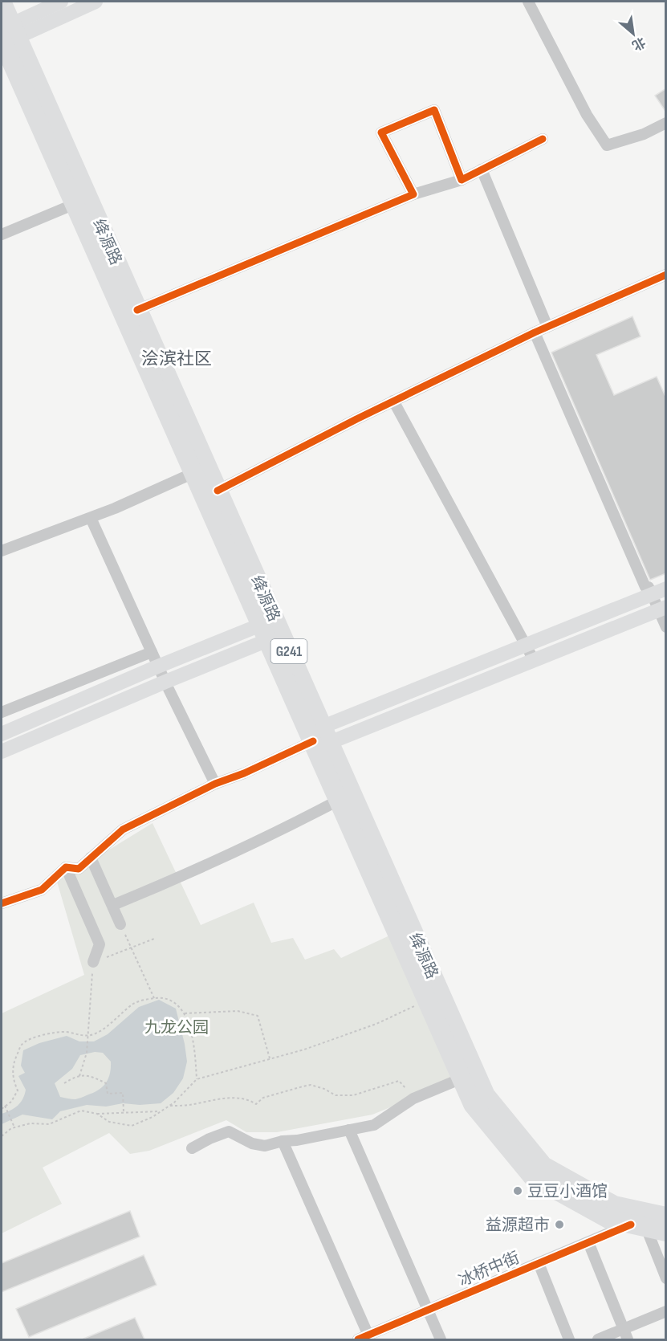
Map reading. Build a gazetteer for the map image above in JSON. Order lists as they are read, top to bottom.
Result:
{
  "streets": {
    "highway": ["绛源路", "G241"],
    "street": ["冰桥中街"]
  },
  "crossings": [
    ["绛源路", "冰桥中街"]
  ],
  "districts": ["浍滨社区"],
  "parks": ["九龙公园"],
  "places": ["豆豆小酒馆", "益源超市"],
  "north": "bottom right"
}
